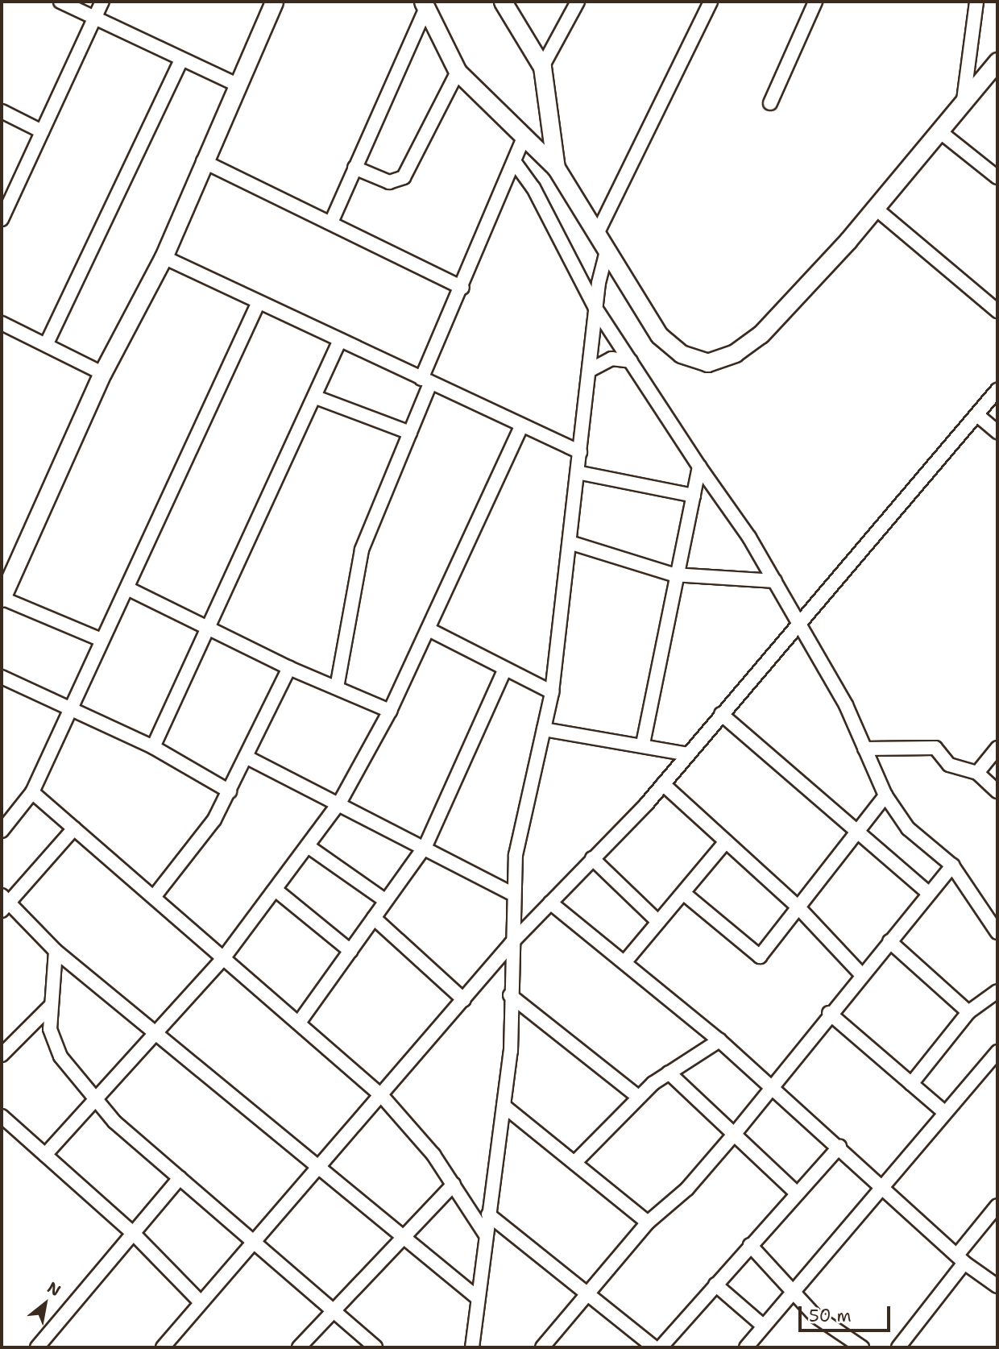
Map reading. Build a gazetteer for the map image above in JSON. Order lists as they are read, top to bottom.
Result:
{
  "scale_bar": "50 m",
  "north": "top right"
}
